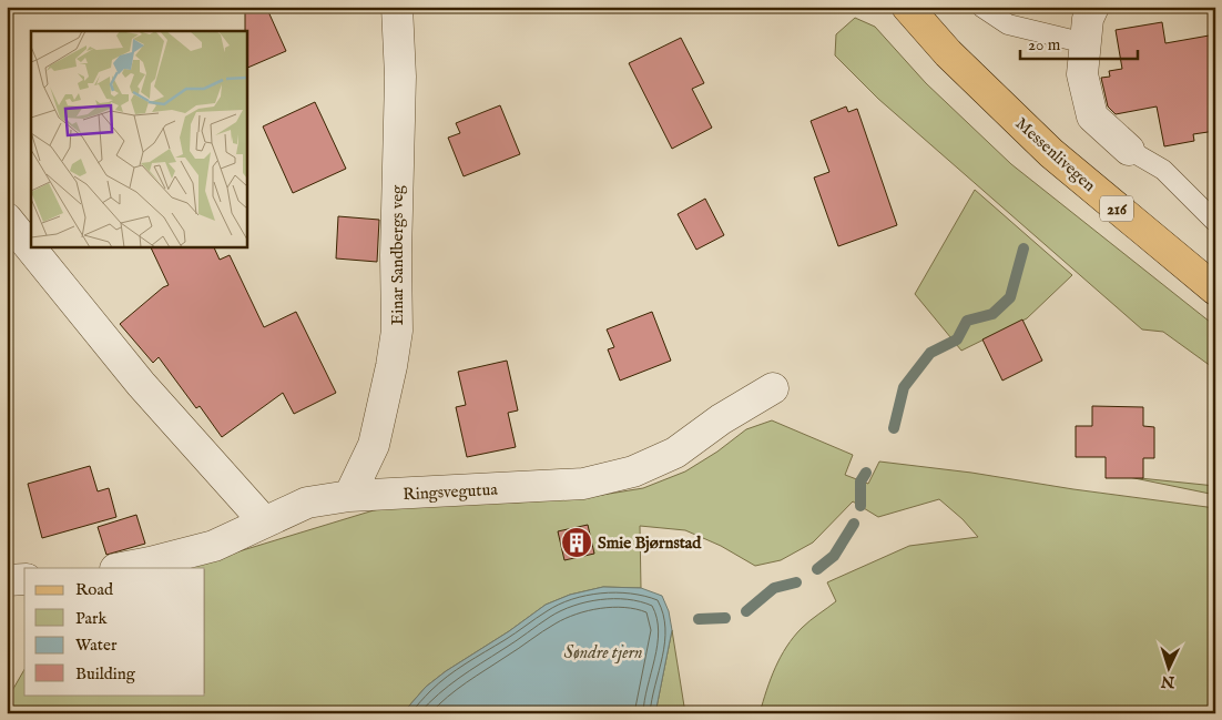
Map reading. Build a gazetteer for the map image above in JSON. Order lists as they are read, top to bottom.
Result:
{
  "streets": {
    "main road": ["Messenlivegen", "216"],
    "street": ["Einar Sandbergs veg", "Ringsvegutua"]
  },
  "crossings": [
    ["Einar Sandbergs veg", "Ringsvegutua"]
  ],
  "water": ["Søndre tjern"],
  "places": {
    "building": ["Smie Bjørnstad"]
  },
  "legend": [
    "Road",
    "Park",
    "Water",
    "Building"
  ],
  "scale_bar": "20 m",
  "north": "bottom"
}
